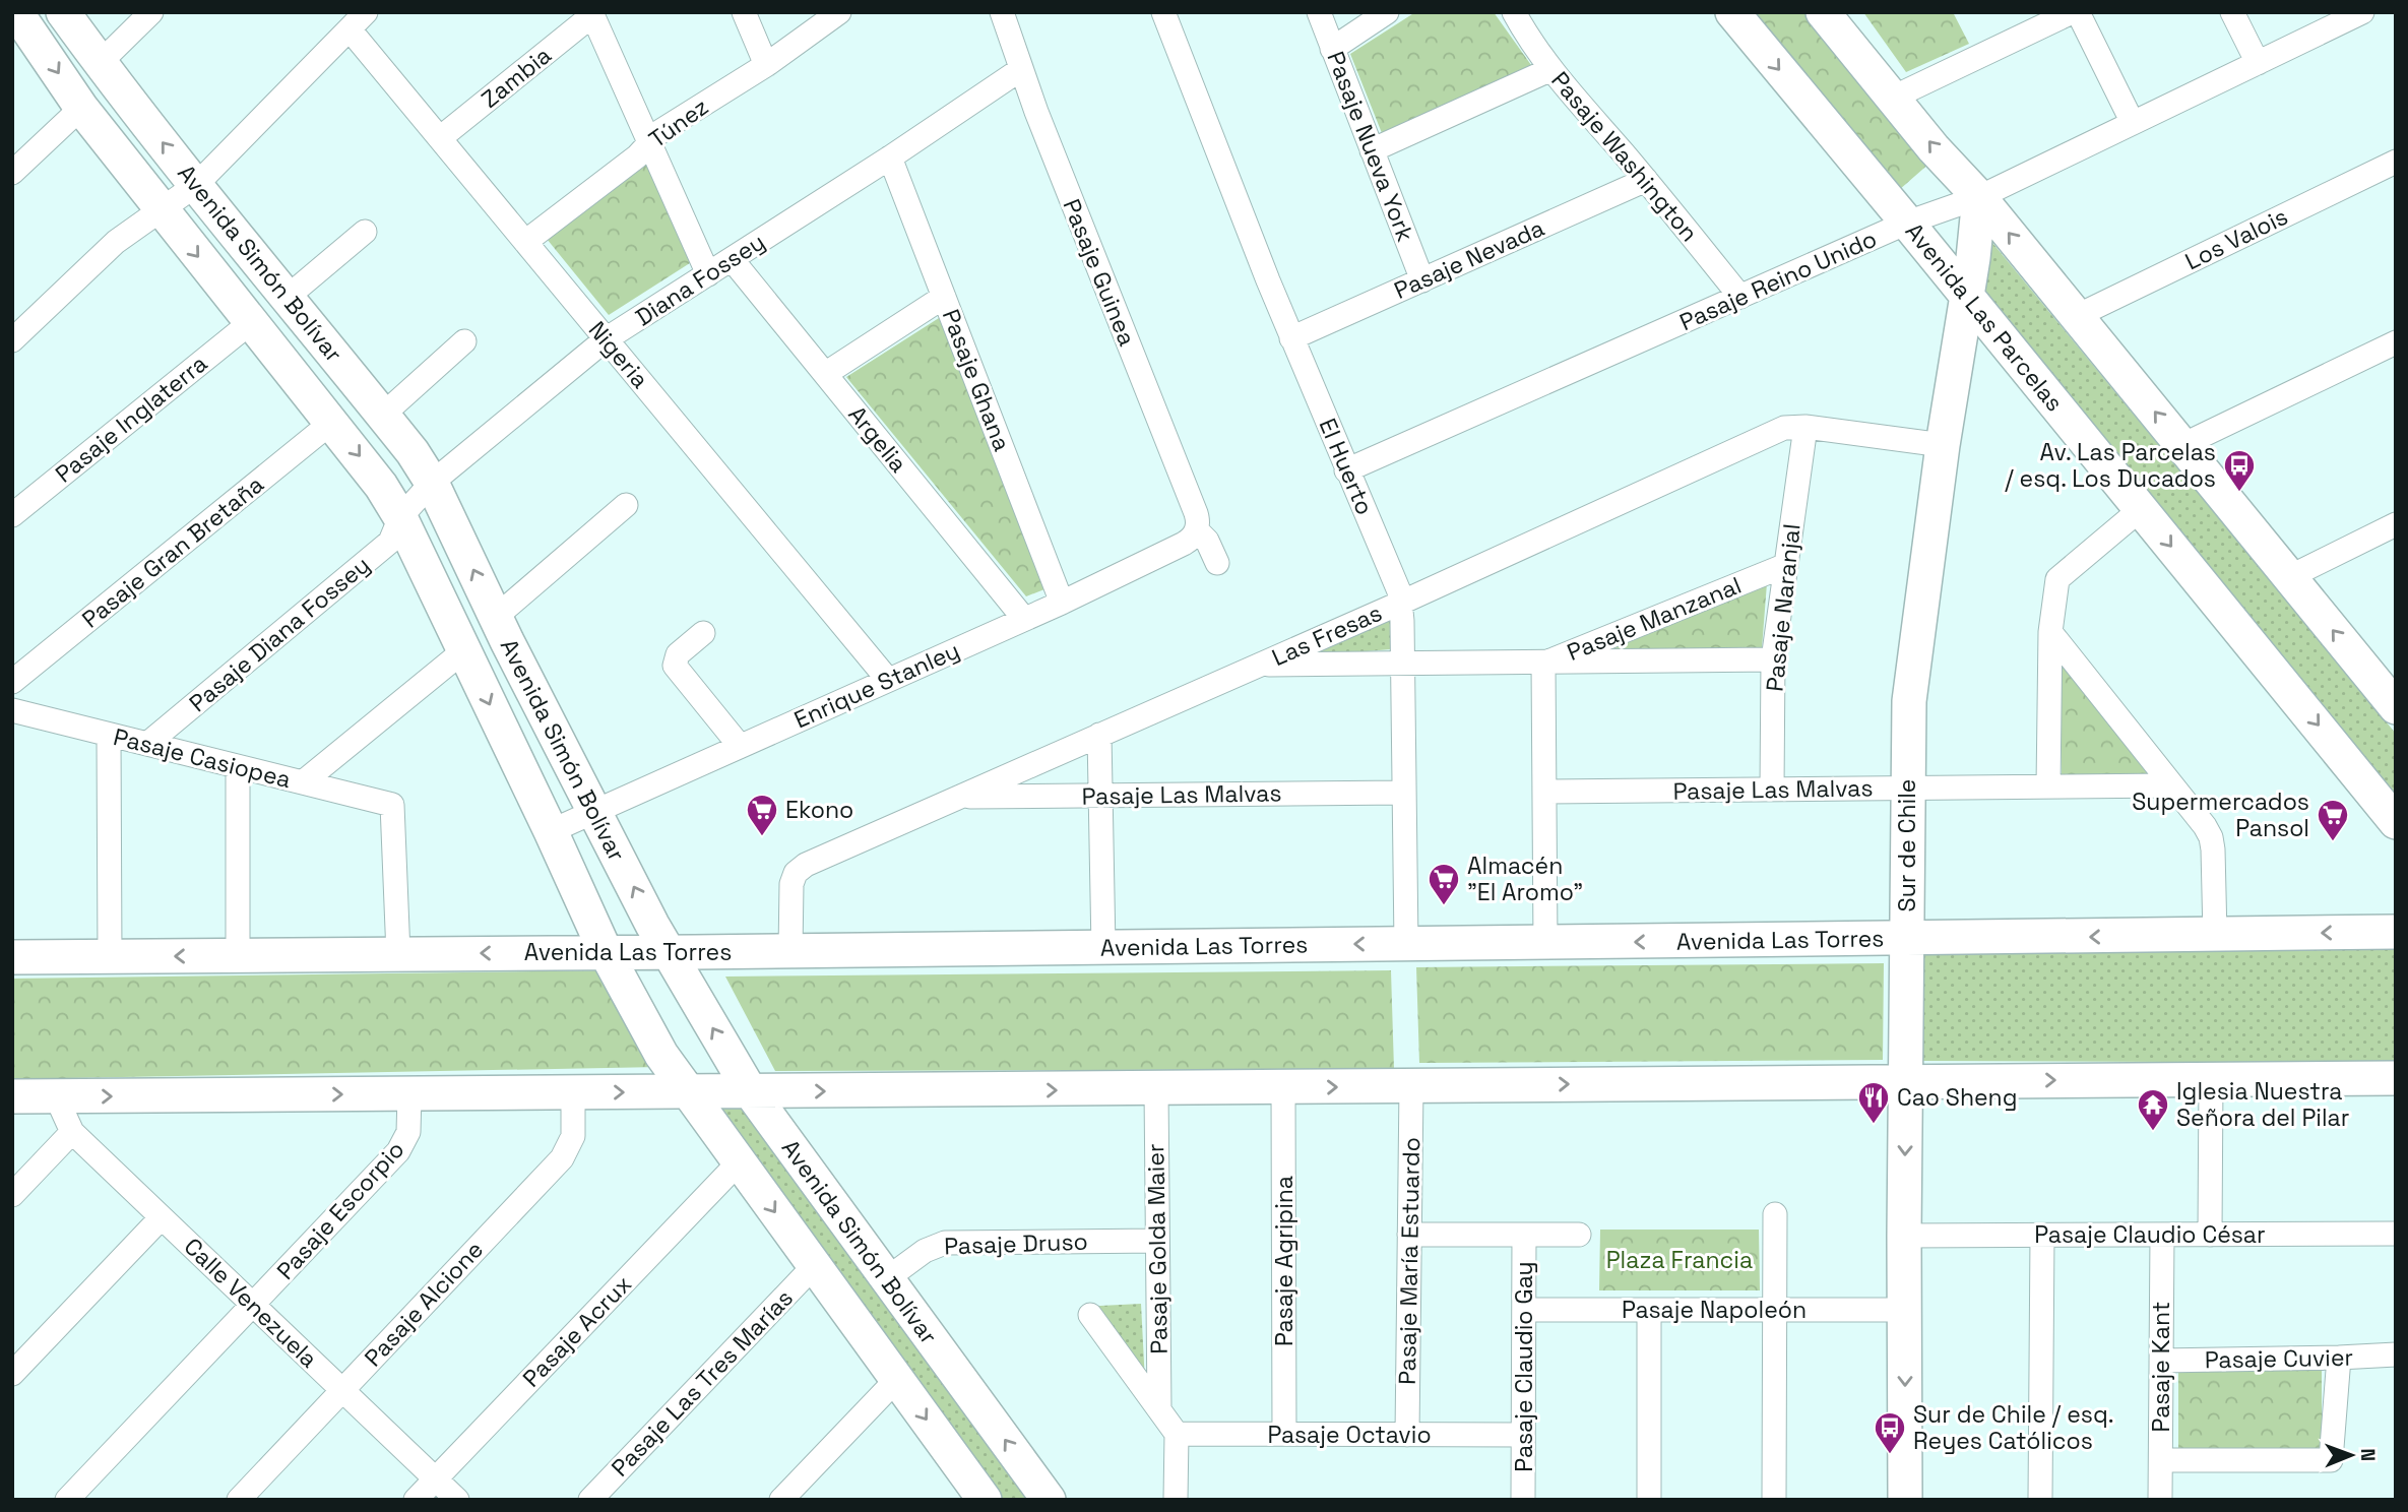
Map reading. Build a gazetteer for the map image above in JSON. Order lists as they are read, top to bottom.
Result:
{
  "streets": {
    "street": [
      "Zambia",
      "Túnez",
      "Pasaje Nueva York",
      "Pasaje Washington",
      "Los Valois",
      "Pasaje Nevada",
      "Avenida Simón Bolívar",
      "Pasaje Guinea",
      "Diana Fossey",
      "Pasaje Reino Unido",
      "Avenida Las Parcelas",
      "Nigeria",
      "Pasaje Ghana",
      "Pasaje Inglaterra",
      "Argelia",
      "El Huerto",
      "Pasaje Gran Bretaña",
      "Pasaje Naranjal",
      "Pasaje Manzanal",
      "Pasaje Diana Fossey",
      "Las Fresas",
      "Enrique Stanley",
      "Pasaje Casiopea",
      "Pasaje Las Malvas",
      "Sur de Chile",
      "Avenida Las Torres",
      "Pasaje Escorpio",
      "Pasaje Claudio César",
      "Pasaje Druso",
      "Pasaje Golda Maier",
      "Pasaje Agripina",
      "Pasaje María Estuardo",
      "Calle Venezuela",
      "Pasaje Alcione",
      "Pasaje Napoleón",
      "Pasaje Acrux",
      "Pasaje Cuvier",
      "Pasaje Claudio Gay",
      "Pasaje Kant",
      "Pasaje Las Tres Marías",
      "Pasaje Octavio"
    ]
  },
  "crossings": [
    ["Zambia", "Nigeria"],
    ["Túnez", "Nigeria"],
    ["Pasaje Nueva York", "Pasaje Nevada"],
    ["Pasaje Washington", "Pasaje Nevada"],
    ["Pasaje Washington", "Pasaje Reino Unido"],
    ["Pasaje Nevada", "El Huerto"],
    ["Avenida Simón Bolívar", "Diana Fossey"],
    ["Avenida Simón Bolívar", "Pasaje Inglaterra"],
    ["Avenida Simón Bolívar", "Pasaje Gran Bretaña"],
    ["Avenida Simón Bolívar", "Pasaje Diana Fossey"],
    ["Avenida Simón Bolívar", "Enrique Stanley"],
    ["Avenida Simón Bolívar", "Avenida Las Torres"],
    ["Avenida Simón Bolívar", "Pasaje Druso"],
    ["Avenida Simón Bolívar", "Pasaje Acrux"],
    ["Avenida Simón Bolívar", "Pasaje Las Tres Marías"],
    ["Pasaje Guinea", "Diana Fossey"],
    ["Pasaje Guinea", "Enrique Stanley"],
    ["Diana Fossey", "Nigeria"],
    ["Diana Fossey", "Pasaje Ghana"],
    ["Diana Fossey", "Argelia"],
    ["Diana Fossey", "Pasaje Diana Fossey"],
    ["Pasaje Reino Unido", "Avenida Las Parcelas"],
    ["Pasaje Reino Unido", "El Huerto"],
    ["Pasaje Reino Unido", "Sur de Chile"],
    ["Avenida Las Parcelas", "Sur de Chile"],
    ["Nigeria", "Enrique Stanley"],
    ["Pasaje Ghana", "Enrique Stanley"],
    ["Argelia", "Enrique Stanley"],
    ["El Huerto", "Las Fresas"],
    ["El Huerto", "Pasaje Las Malvas"],
    ["El Huerto", "Avenida Las Torres"],
    ["Pasaje Naranjal", "Pasaje Manzanal"],
    ["Pasaje Naranjal", "Las Fresas"],
    ["Pasaje Naranjal", "Pasaje Las Malvas"],
    ["Pasaje Manzanal", "Pasaje Las Malvas"],
    ["Pasaje Manzanal", "Avenida Las Torres"],
    ["Pasaje Diana Fossey", "Pasaje Casiopea"],
    ["Las Fresas", "Pasaje Las Malvas"],
    ["Las Fresas", "Sur de Chile"],
    ["Las Fresas", "Avenida Las Torres"],
    ["Pasaje Casiopea", "Avenida Las Torres"],
    ["Pasaje Las Malvas", "Sur de Chile"],
    ["Sur de Chile", "Avenida Las Torres"],
    ["Sur de Chile", "Pasaje Claudio César"],
    ["Sur de Chile", "Pasaje Napoleón"],
    ["Pasaje Escorpio", "Calle Venezuela"],
    ["Pasaje Claudio César", "Pasaje Kant"],
    ["Pasaje Druso", "Pasaje Golda Maier"],
    ["Pasaje Golda Maier", "Pasaje Octavio"],
    ["Pasaje Agripina", "Pasaje Octavio"],
    ["Pasaje María Estuardo", "Pasaje Octavio"],
    ["Calle Venezuela", "Pasaje Alcione"],
    ["Calle Venezuela", "Pasaje Acrux"],
    ["Pasaje Napoleón", "Pasaje Claudio Gay"],
    ["Pasaje Cuvier", "Pasaje Kant"],
    ["Pasaje Claudio Gay", "Pasaje Octavio"]
  ],
  "parks": ["Plaza Francia"],
  "places": {
    "bus stop": ["Av. Las Parcelas / esq. Los Ducados", "Sur de Chile / esq. Reyes Católicos"],
    "supermarket": ["Ekono", "Supermercados Pansol", "Almacén \"El Aromo\""],
    "restaurant": ["Cao Sheng"],
    "temple": ["Iglesia Nuestra Señora del Pilar"]
  },
  "north": "right"
}
